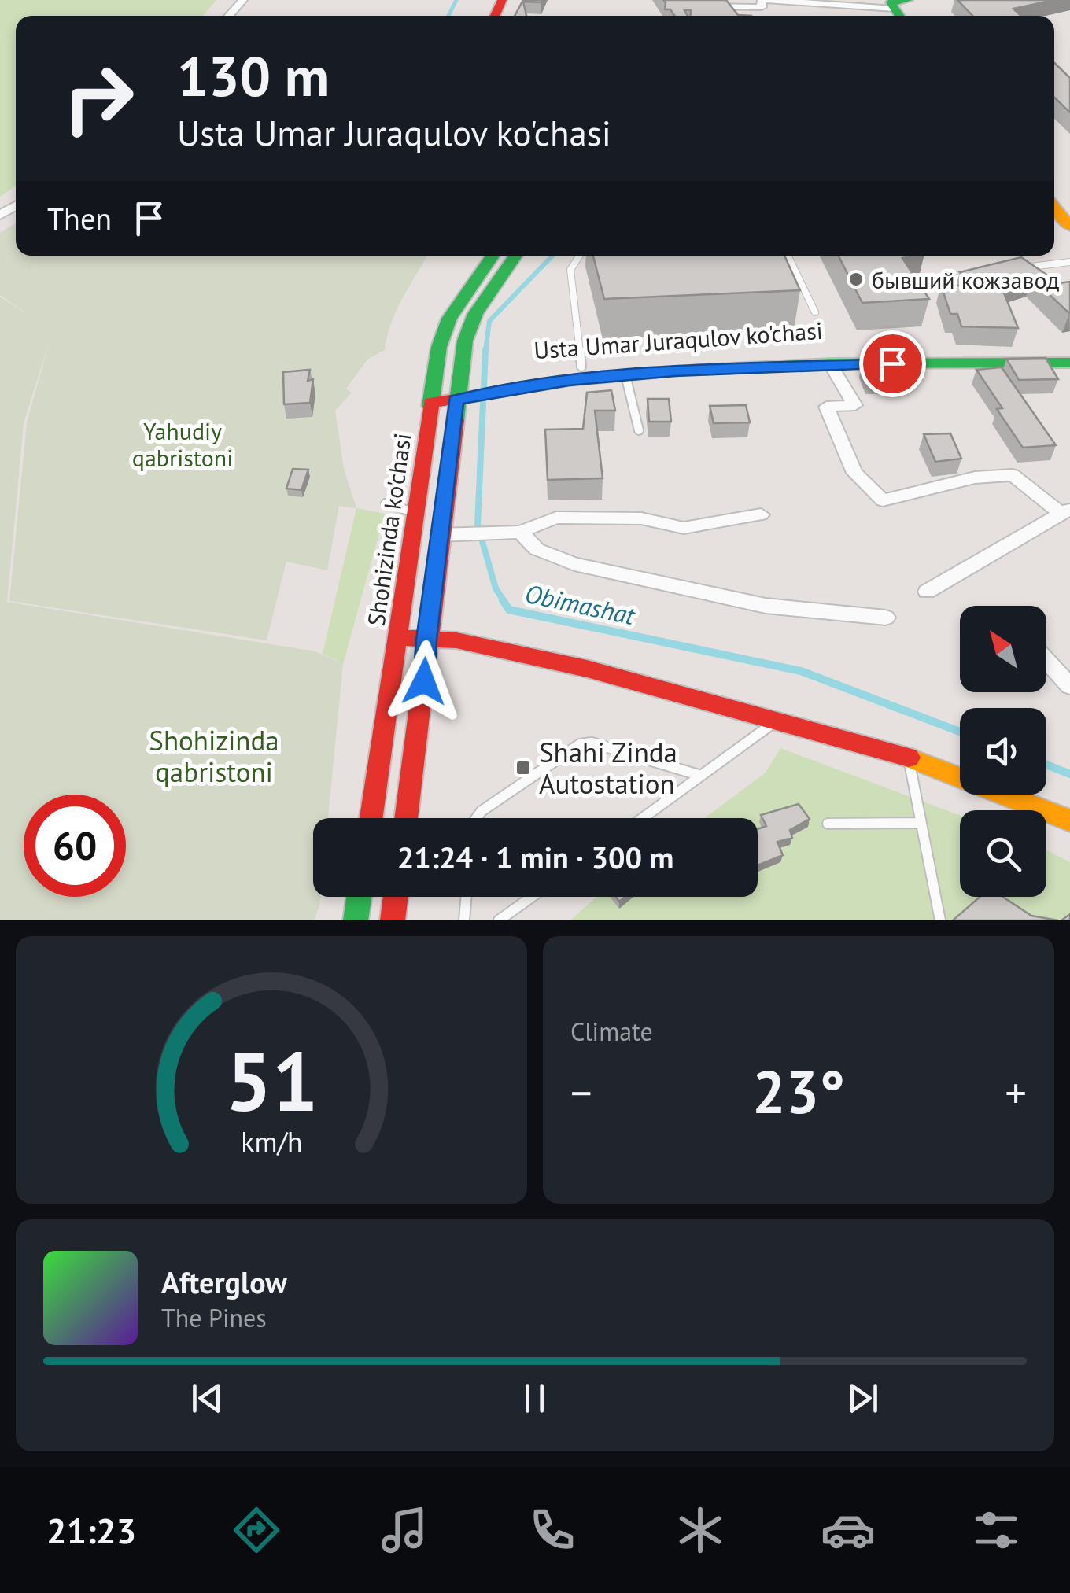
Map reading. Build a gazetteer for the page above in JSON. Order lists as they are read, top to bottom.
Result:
{
  "streets": {
    "main road": ["Usta Umar Juraqulov ko'chasi", "Shohizinda ko'chasi"]
  },
  "crossings": [
    ["Usta Umar Juraqulov ko'chasi", "Shohizinda ko'chasi"]
  ],
  "water": ["Obimashat"],
  "parks": ["Yahudiy qabristoni", "Shohizinda qabristoni"],
  "places": {
    "other": ["бывший кожзавод"],
    "transit": ["Shahi Zinda Autostation"]
  },
  "north": "top left",
  "page": {
    "turn": ["130 m", "Usta Umar Juraqulov ko'chasi"],
    "then": "Then",
    "limit": "60",
    "trip": "21:24 · 1 min · 300 m",
    "tile": "Climate",
    "heat": ["−", "23°", "+"],
    "song": ["Afterglow", "The Pines"],
    "tabs": "21:23",
    "gauge": ["51", "km/h"]
  }
}
